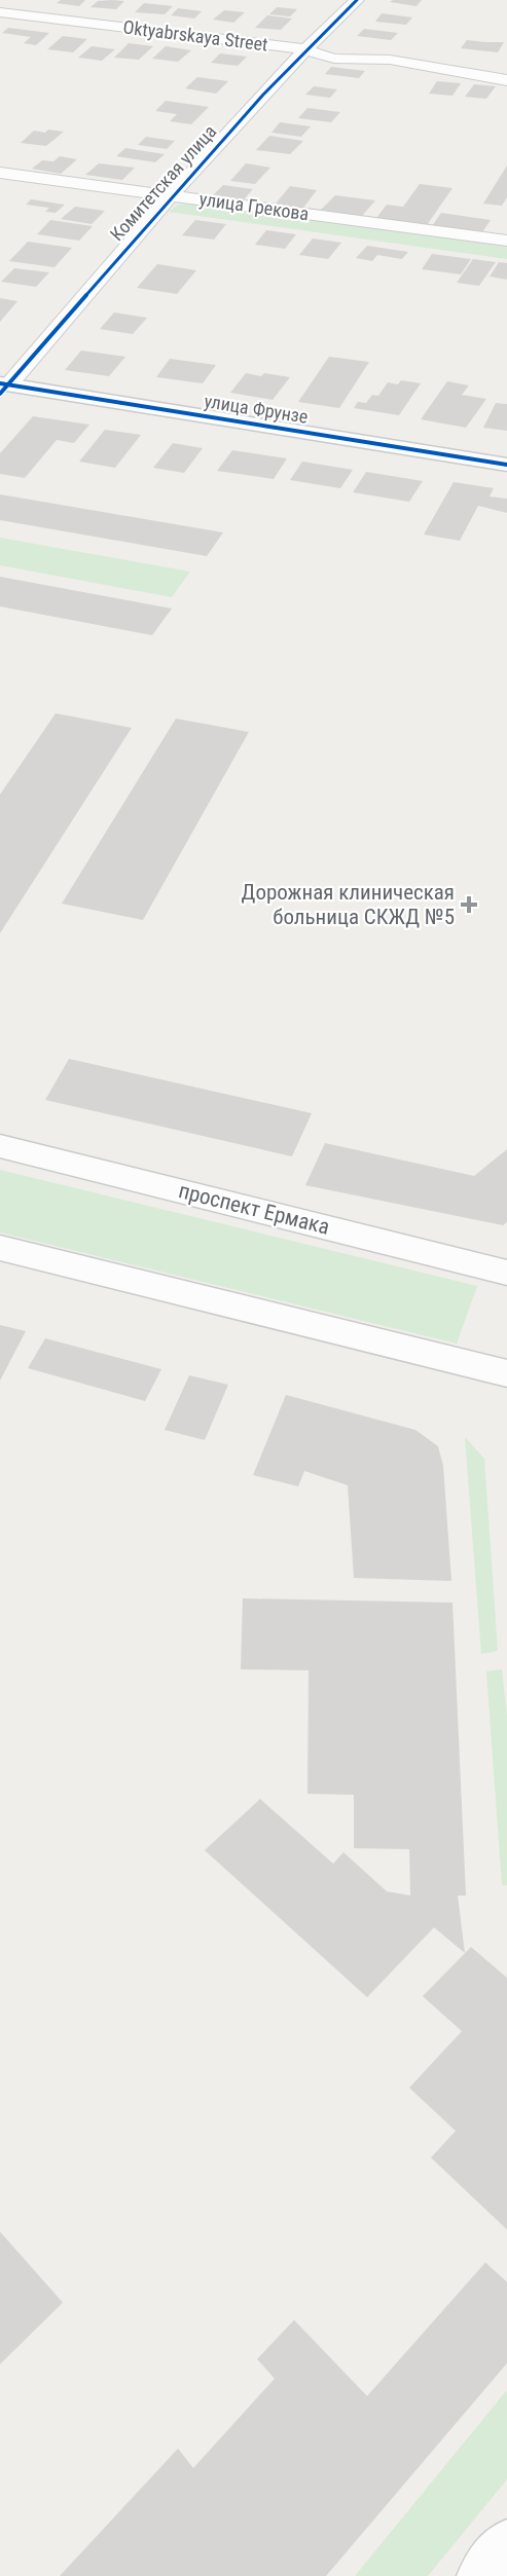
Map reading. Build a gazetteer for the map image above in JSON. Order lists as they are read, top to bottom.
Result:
{
  "streets": {
    "main road": ["улица Фрунзе", "проспект Ермака"],
    "street": ["Oktyabrskaya Street", "Комитетская улица", "улица Грекова"]
  },
  "crossings": [
    ["Oktyabrskaya Street", "Комитетская улица"],
    ["Комитетская улица", "улица Грекова"],
    ["Комитетская улица", "улица Фрунзе"]
  ],
  "places": {
    "health": ["Дорожная клиническая больница СКЖД №5"]
  }
}
